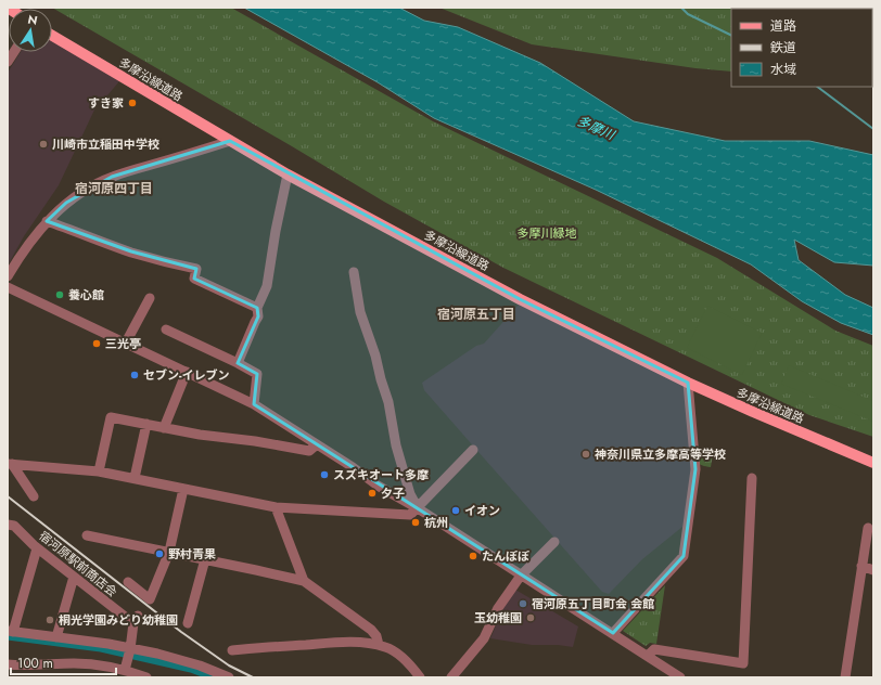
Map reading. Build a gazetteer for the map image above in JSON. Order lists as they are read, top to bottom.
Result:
{
  "streets": {
    "main road": ["多摩沿線道路"],
    "street": ["宿河原駅前商店会"]
  },
  "districts": ["宿河原四丁目", "宿河原五丁目"],
  "water": ["多摩川"],
  "parks": ["多摩川緑地"],
  "places": [
    "すき家",
    "川崎市立稲田中学校",
    "養心館",
    "三光亭",
    "セブン-イレブン",
    "神奈川県立多摩高等学校",
    "スズキオート多摩",
    "夕子",
    "イオン",
    "杭州",
    "野村青果",
    "たんぽぽ",
    "宿河原五丁目町会 会館",
    "玉幼稚園",
    "桐光学園みどり幼稚園"
  ],
  "legend": ["道路", "鉄道", "水域"],
  "scale_bar": "100 m",
  "north": "top"
}
